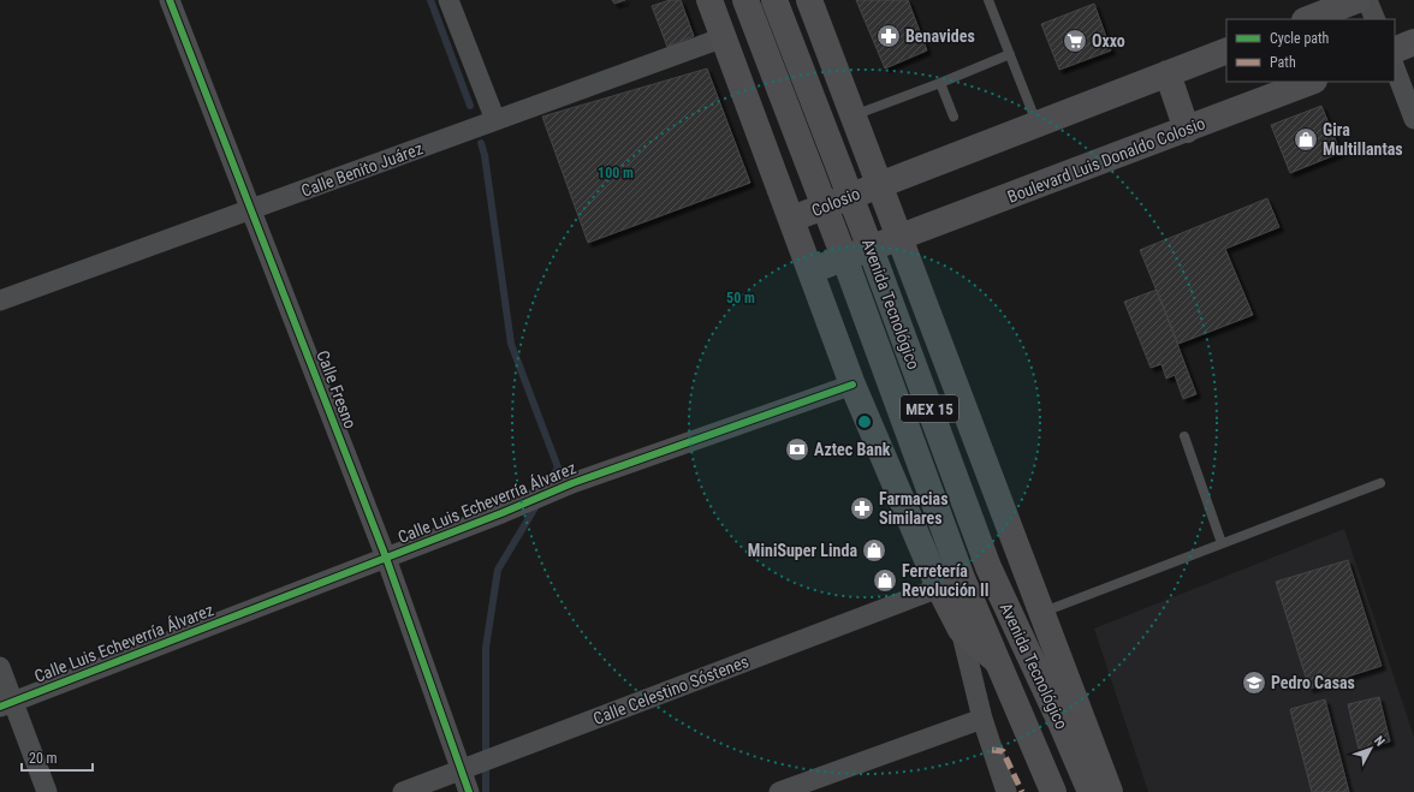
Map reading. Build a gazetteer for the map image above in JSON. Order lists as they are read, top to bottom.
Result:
{
  "streets": {
    "main road": [
      "Boulevard Luis Donaldo Colosio",
      "Colosio",
      "Avenida Tecnológico",
      "MEX 15"
    ],
    "street": [
      "Calle Benito Juárez",
      "Calle Fresno",
      "Calle Luis Echeverría Álvarez",
      "Calle Celestino Sóstenes"
    ]
  },
  "crossings": [
    ["Boulevard Luis Donaldo Colosio", "Avenida Tecnológico"],
    ["Calle Benito Juárez", "Avenida Tecnológico"],
    ["Calle Benito Juárez", "Calle Fresno"],
    ["Colosio", "Avenida Tecnológico"],
    ["Avenida Tecnológico", "Calle Luis Echeverría Álvarez"],
    ["Avenida Tecnológico", "Calle Celestino Sóstenes"],
    ["Calle Fresno", "Calle Luis Echeverría Álvarez"],
    ["Calle Fresno", "Calle Celestino Sóstenes"]
  ],
  "places": {
    "pharmacy": ["Benavides", "Farmacias Similares"],
    "supermarket": ["Oxxo"],
    "shop": ["Gira Multillantas", "MiniSuper Linda", "Ferretería Revolución II"],
    "bank": ["Aztec Bank"],
    "school or university": ["Pedro Casas"]
  },
  "legend": ["Cycle path", "Path"],
  "scale_bar": "20 m",
  "north": "top right",
  "rings": ["100 m", "50 m"]
}
